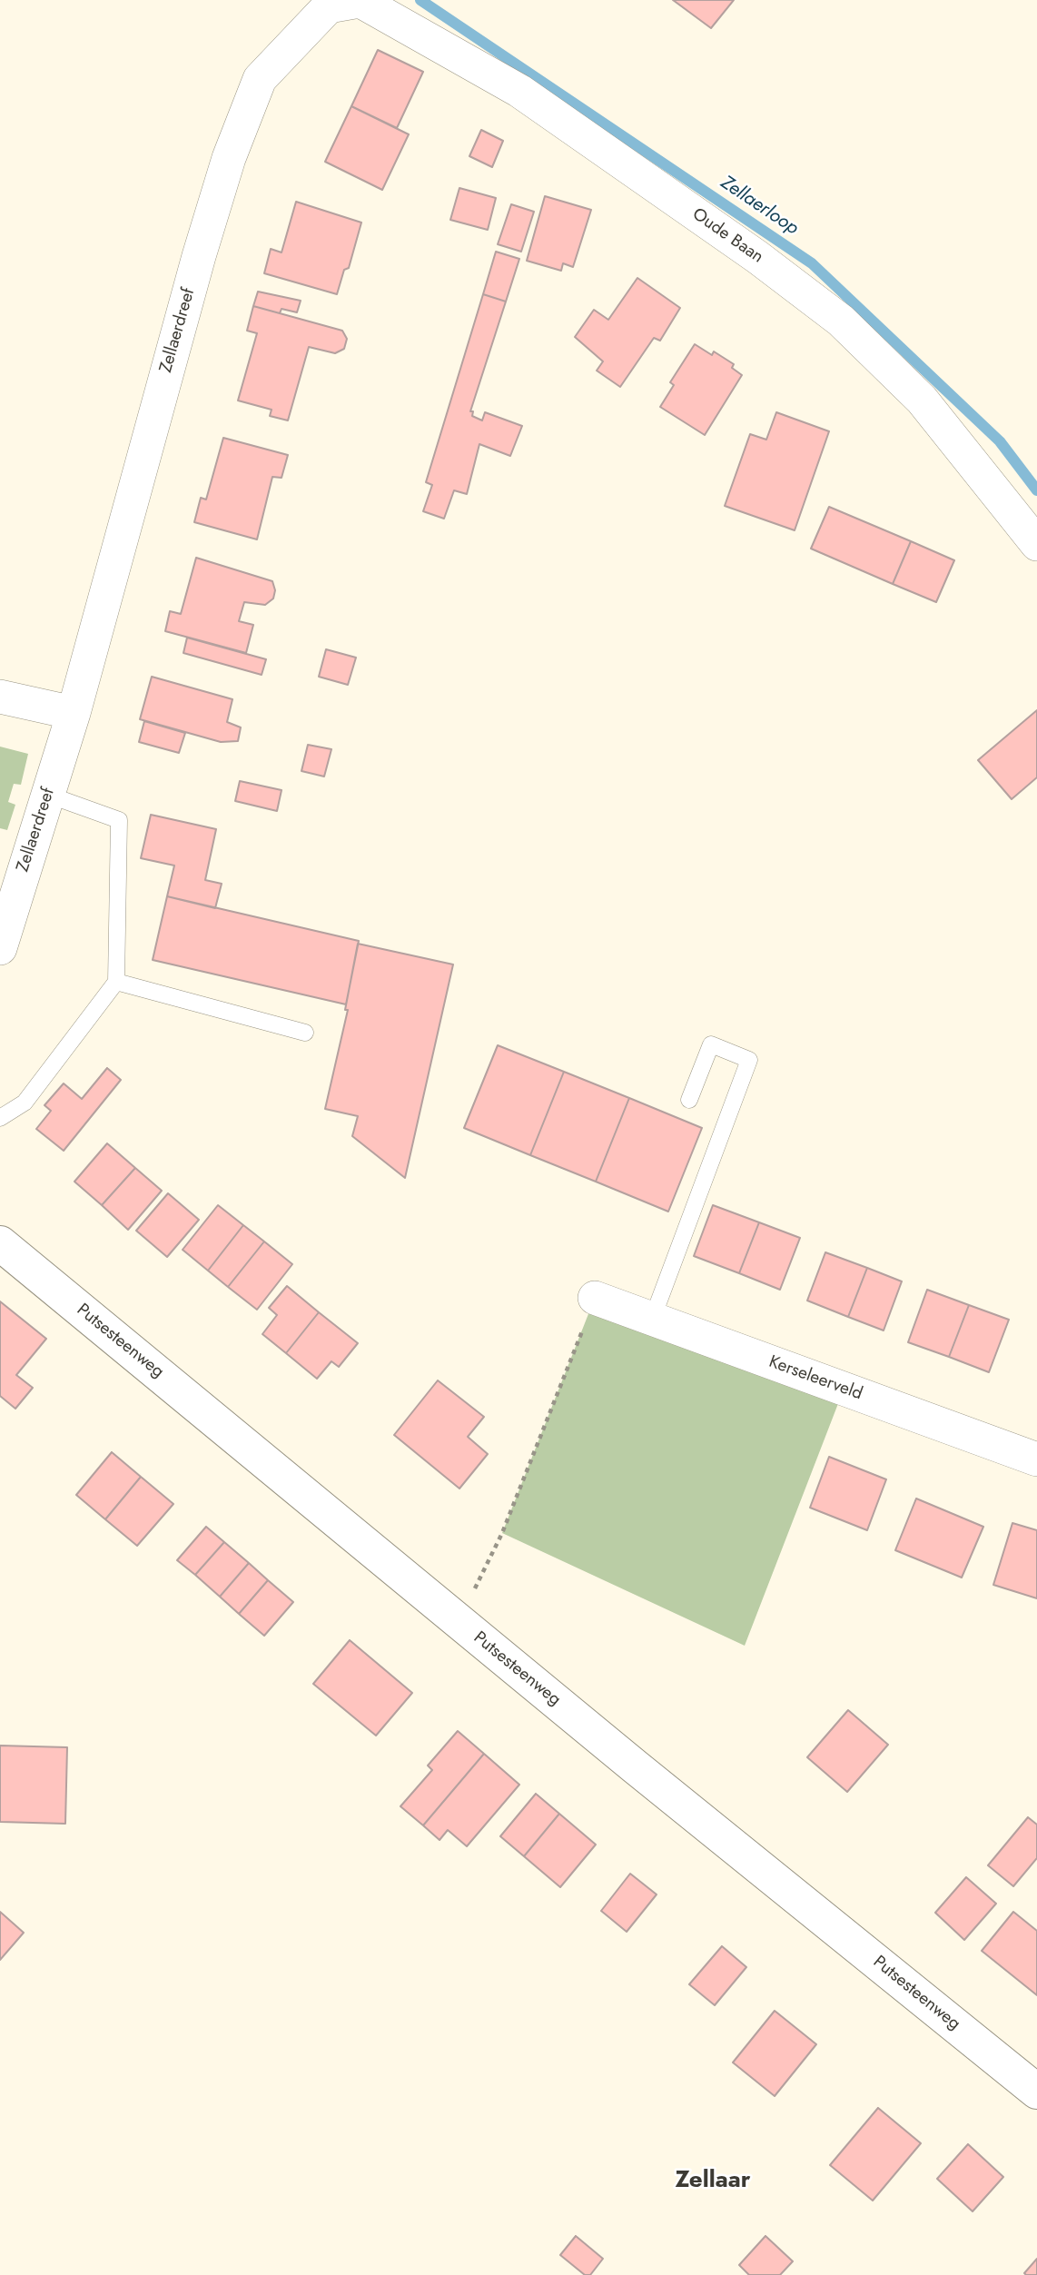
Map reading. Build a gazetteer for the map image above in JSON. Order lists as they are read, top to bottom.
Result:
{
  "streets": {
    "main road": ["Putsesteenweg"],
    "street": ["Oude Baan", "Zellaerdreef", "Kerseleerveld"]
  },
  "crossings": [
    ["Oude Baan", "Zellaerdreef"]
  ],
  "districts": ["Zellaar"],
  "water": ["Zellaerloop"]
}
